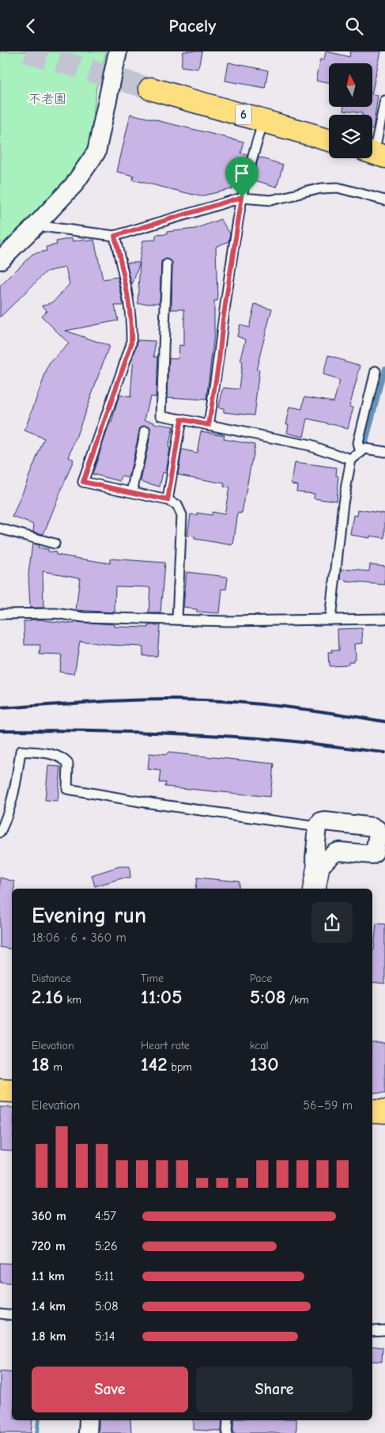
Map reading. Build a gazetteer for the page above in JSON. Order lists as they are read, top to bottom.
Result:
{
  "streets": {
    "main road": ["6"]
  },
  "parks": ["不老園"],
  "north": "top",
  "page": {
    "header": "Pacely",
    "heading": ["Evening run", "18:06 · 6 × 360 m"],
    "stats": [
      ["Distance", "2.16 km"],
      ["Time", "11:05"],
      ["Pace", "5:08 /km"],
      ["Elevation", "18 m"],
      ["Heart rate", "142 bpm"],
      ["kcal", "130"]
    ],
    "chart": ["Elevation", "56–59 m"],
    "list": [
      {
        "name": "360 m",
        "note": "4:57"
      },
      {
        "name": "720 m",
        "note": "5:26"
      },
      {
        "name": "1.1 km",
        "note": "5:11"
      },
      {
        "name": "1.4 km",
        "note": "5:08"
      },
      {
        "name": "1.8 km",
        "note": "5:14"
      }
    ],
    "buttons": ["Save", "Share"]
  }
}
